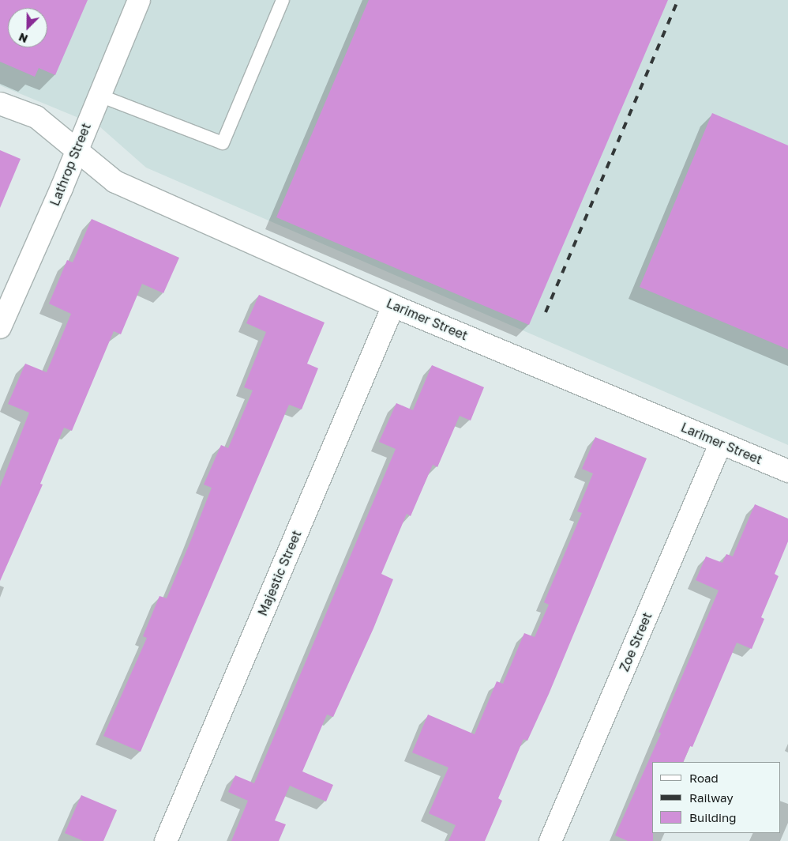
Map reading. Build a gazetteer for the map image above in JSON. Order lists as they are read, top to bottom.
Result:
{
  "streets": {
    "street": [
      "Lathrop Street",
      "Larimer Street",
      "Majestic Street",
      "Zoe Street"
    ]
  },
  "crossings": [
    ["Lathrop Street", "Larimer Street"],
    ["Larimer Street", "Majestic Street"],
    ["Larimer Street", "Zoe Street"]
  ],
  "legend": ["Road", "Railway", "Building"],
  "north": "bottom left"
}
